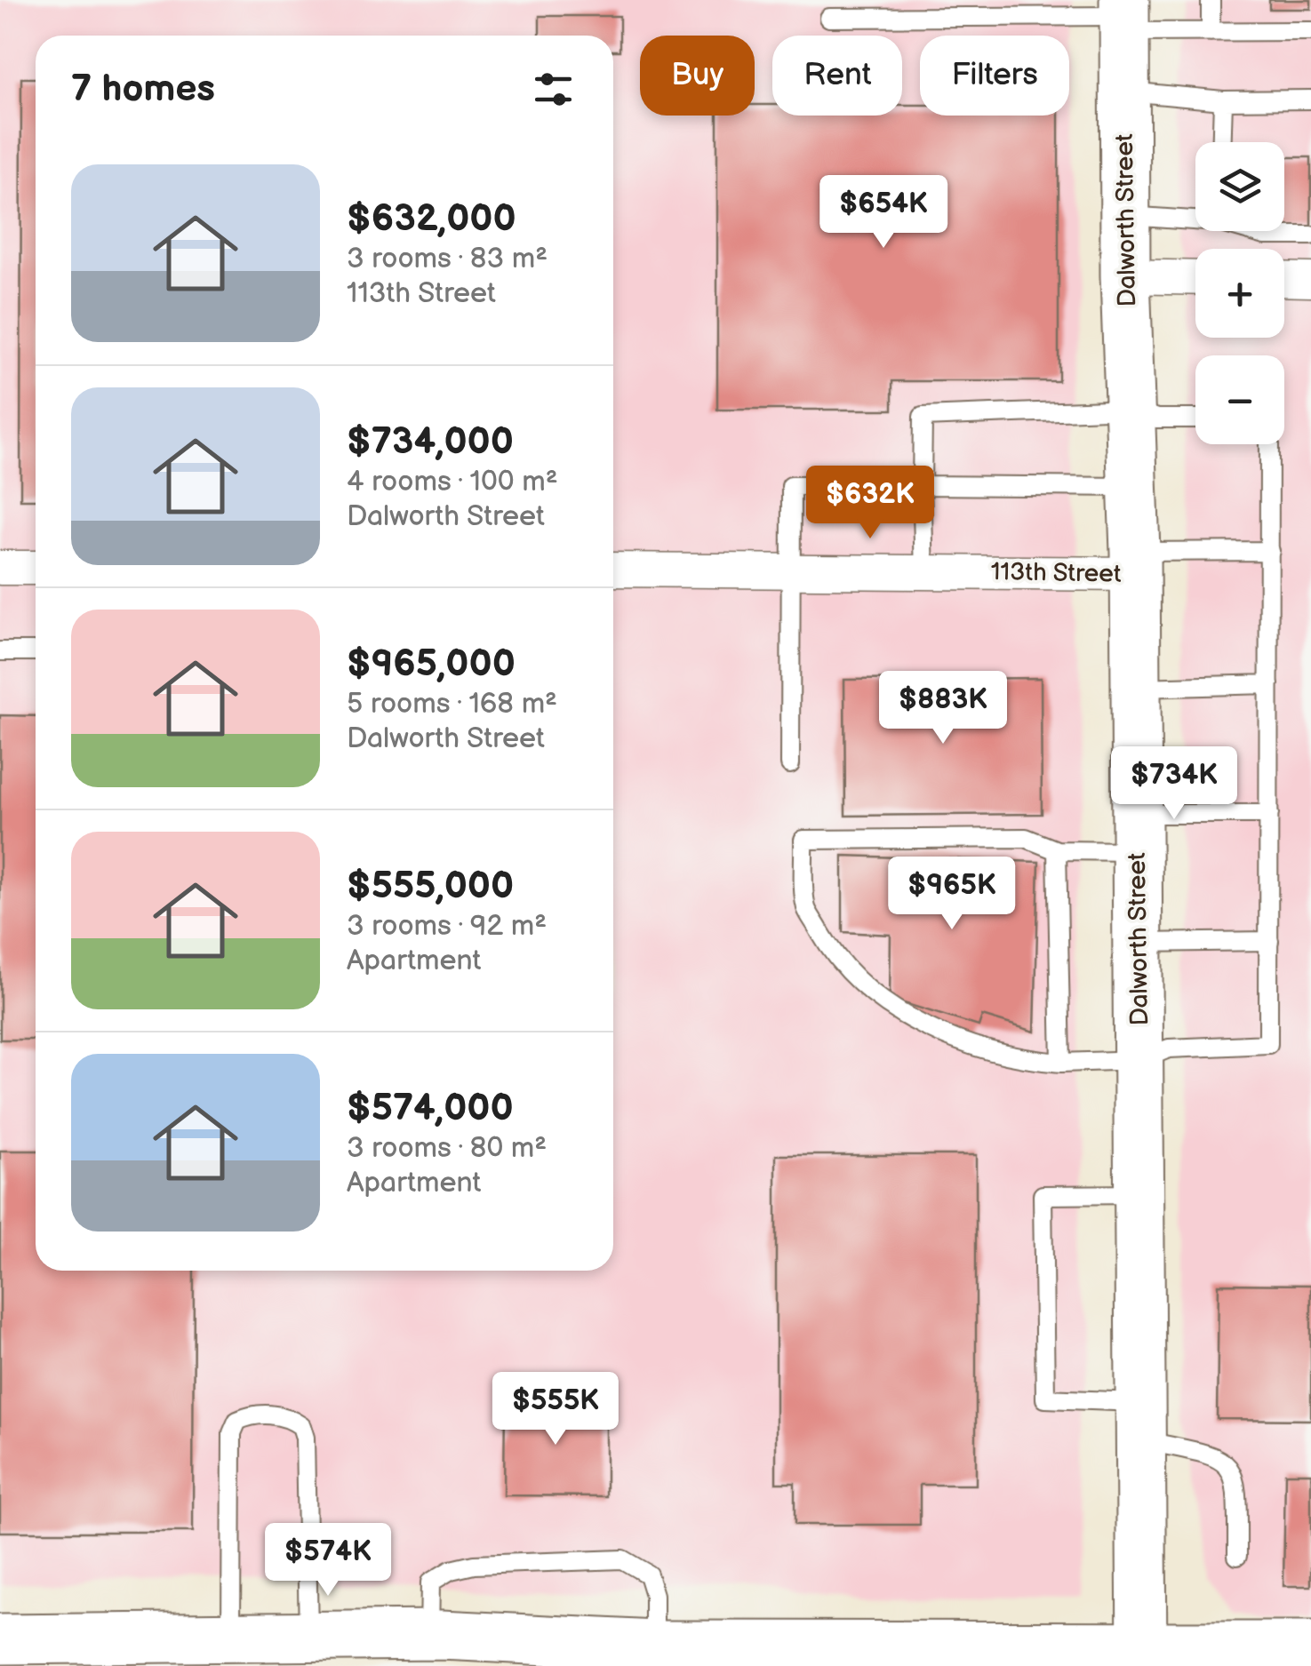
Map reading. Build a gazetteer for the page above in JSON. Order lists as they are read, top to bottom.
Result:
{
  "streets": {
    "street": ["Dalworth Street", "113th Street"]
  },
  "crossings": [
    ["Dalworth Street", "113th Street"]
  ],
  "page": {
    "chip": ["Buy", "Rent", "Filters"],
    "heading": "7 homes",
    "map_buttons": ["+", "−"],
    "list": [
      {
        "name": "$632,000",
        "note": "3 rooms · 83 m² · 113th Street"
      },
      {
        "name": "$734,000",
        "note": "4 rooms · 100 m² · Dalworth Street"
      },
      {
        "name": "$965,000",
        "note": "5 rooms · 168 m² · Dalworth Street"
      },
      {
        "name": "$555,000",
        "note": "3 rooms · 92 m² · Apartment"
      },
      {
        "name": "$574,000",
        "note": "3 rooms · 80 m² · Apartment"
      }
    ],
    "price": [
      "$654K",
      "$632K",
      "$883K",
      "$734K",
      "$965K",
      "$555K",
      "$574K"
    ]
  }
}
